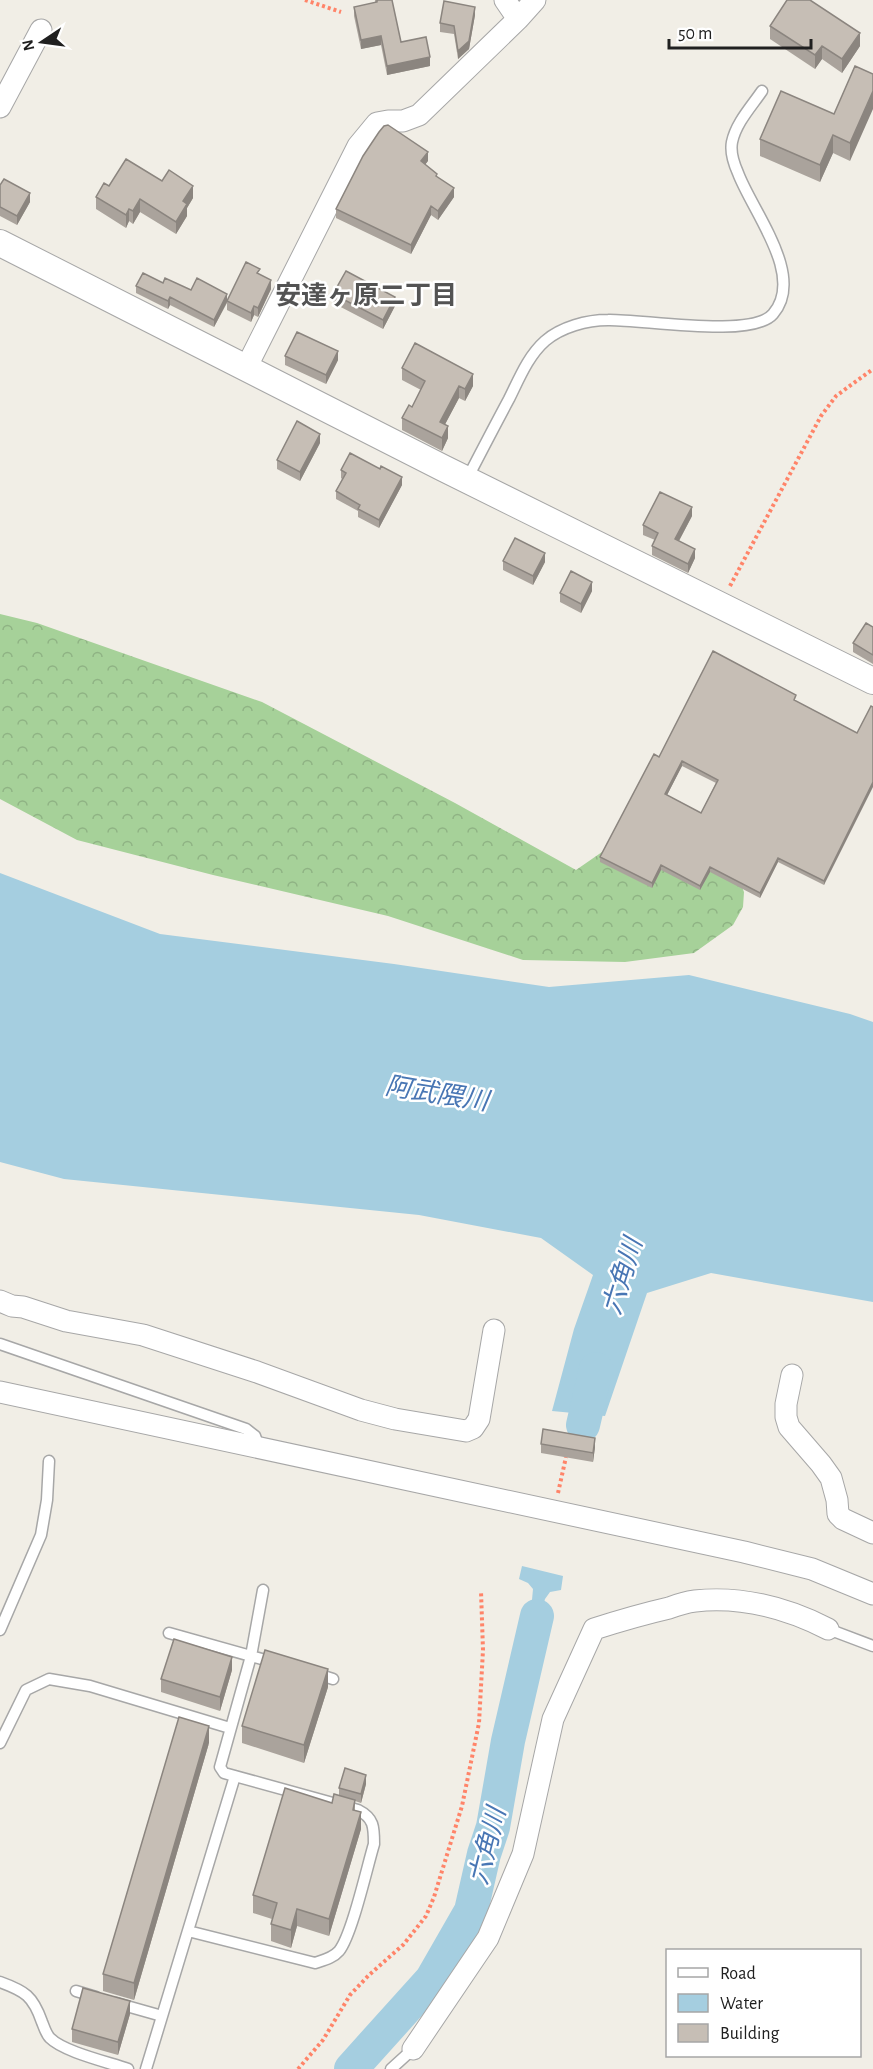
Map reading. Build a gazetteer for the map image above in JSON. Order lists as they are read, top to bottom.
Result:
{
  "districts": ["安達ヶ原二丁目"],
  "water": ["阿武隈川", "六角川"],
  "legend": ["Road", "Water", "Building"],
  "scale_bar": "50 m",
  "north": "left"
}
